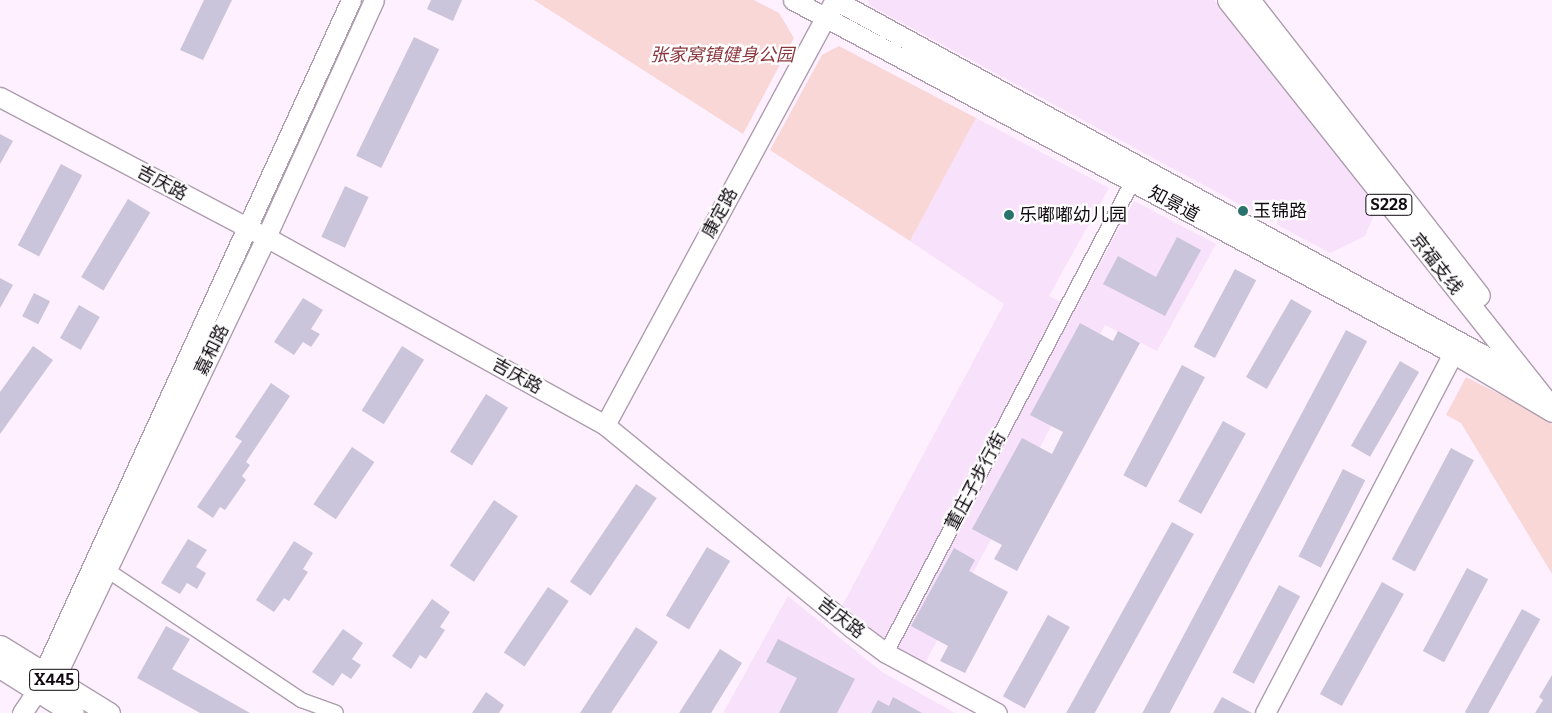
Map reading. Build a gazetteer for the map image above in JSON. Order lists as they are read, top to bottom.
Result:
{
  "streets": {
    "main road": [
      "吉庆路",
      "知景道",
      "S228",
      "康定路",
      "京福支线",
      "嘉和路",
      "X445"
    ],
    "street": ["董庄子步行街"]
  },
  "crossings": [
    ["吉庆路", "康定路"],
    ["吉庆路", "嘉和路"],
    ["吉庆路", "董庄子步行街"],
    ["知景道", "康定路"],
    ["知景道", "京福支线"],
    ["知景道", "董庄子步行街"],
    ["嘉和路", "X445"]
  ],
  "parks": ["张家窝镇健身公园"],
  "places": ["玉锦路", "乐嘟嘟幼儿园"]
}
